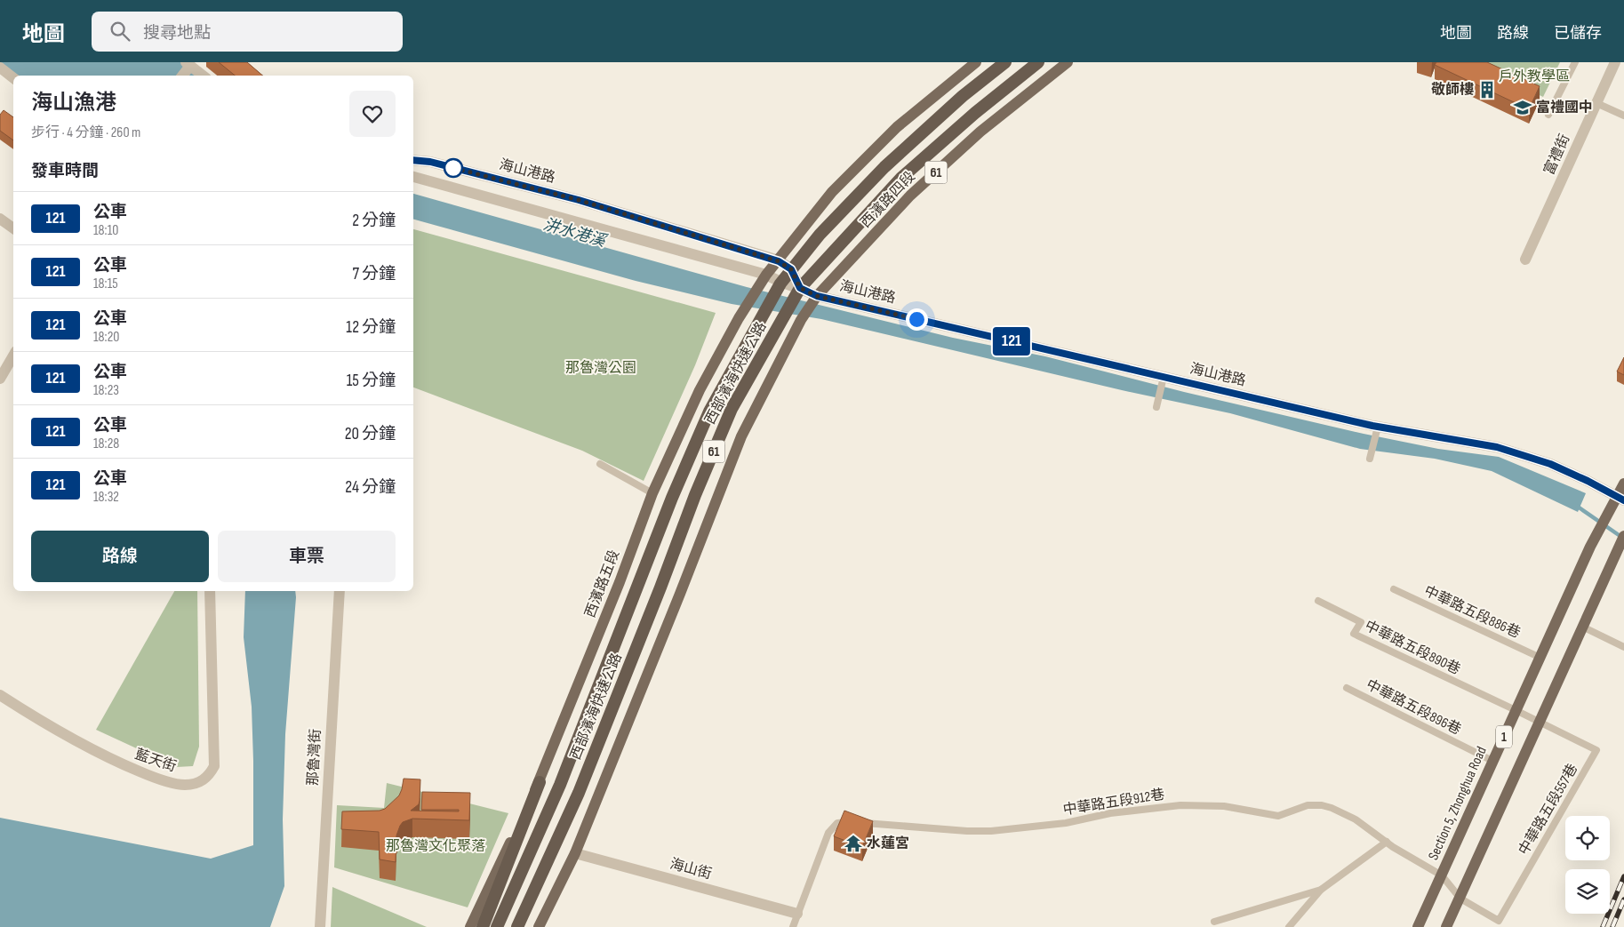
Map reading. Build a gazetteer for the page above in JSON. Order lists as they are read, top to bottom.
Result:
{
  "streets": {
    "highway": ["61", "西部濱海快速公路"],
    "main road": [
      "西濱路四段",
      "西濱路五段",
      "1",
      "Section 5, Zhonghua Road"
    ],
    "street": [
      "富禮街",
      "海山港路",
      "那魯灣街",
      "藍天街",
      "海山街"
    ],
    "lane": [
      "中華路五段886巷",
      "中華路五段890巷",
      "中華路五段896巷",
      "中華路五段912巷",
      "中華路五段557巷"
    ]
  },
  "crossings": [
    ["海山港路", "61"],
    ["海山港路", "西濱路四段"],
    ["海山港路", "西部濱海快速公路"],
    ["海山港路", "西濱路五段"],
    ["海山港路", "1"],
    ["海山港路", "Section 5, Zhonghua Road"],
    ["61", "西濱路四段"],
    ["61", "海山街"],
    ["中華路五段886巷", "Section 5, Zhonghua Road"],
    ["中華路五段890巷", "Section 5, Zhonghua Road"],
    ["中華路五段890巷", "中華路五段557巷"],
    ["中華路五段896巷", "Section 5, Zhonghua Road"],
    ["1", "中華路五段912巷"],
    ["1", "Section 5, Zhonghua Road"],
    ["1", "中華路五段557巷"],
    ["中華路五段912巷", "Section 5, Zhonghua Road"],
    ["中華路五段912巷", "中華路五段557巷"],
    ["中華路五段912巷", "海山街"],
    ["Section 5, Zhonghua Road", "中華路五段557巷"]
  ],
  "water": ["汫水港溪"],
  "parks": ["戶外教學區", "那魯灣公園", "那魯灣文化聚落"],
  "places": {
    "building": ["敬師樓"],
    "school or university": ["富禮國中"],
    "temple": ["水蓮宮"]
  },
  "lines": ["bus line 121"],
  "page": {
    "header": "地圖",
    "search": "搜尋地點",
    "nav": ["地圖", "路線", "已儲存"],
    "on_map": "121",
    "heading": [
      ["海山漁港", "步行 · 4 分鐘 · 260 m"],
      "發車時間"
    ],
    "list": [
      {
        "mark": "121",
        "name": "公車",
        "note": "18:10",
        "value": "2 分鐘"
      },
      {
        "mark": "121",
        "name": "公車",
        "note": "18:15",
        "value": "7 分鐘"
      },
      {
        "mark": "121",
        "name": "公車",
        "note": "18:20",
        "value": "12 分鐘"
      },
      {
        "mark": "121",
        "name": "公車",
        "note": "18:23",
        "value": "15 分鐘"
      },
      {
        "mark": "121",
        "name": "公車",
        "note": "18:28",
        "value": "20 分鐘"
      },
      {
        "mark": "121",
        "name": "公車",
        "note": "18:32",
        "value": "24 分鐘"
      }
    ],
    "buttons": ["路線", "車票"]
  }
}
